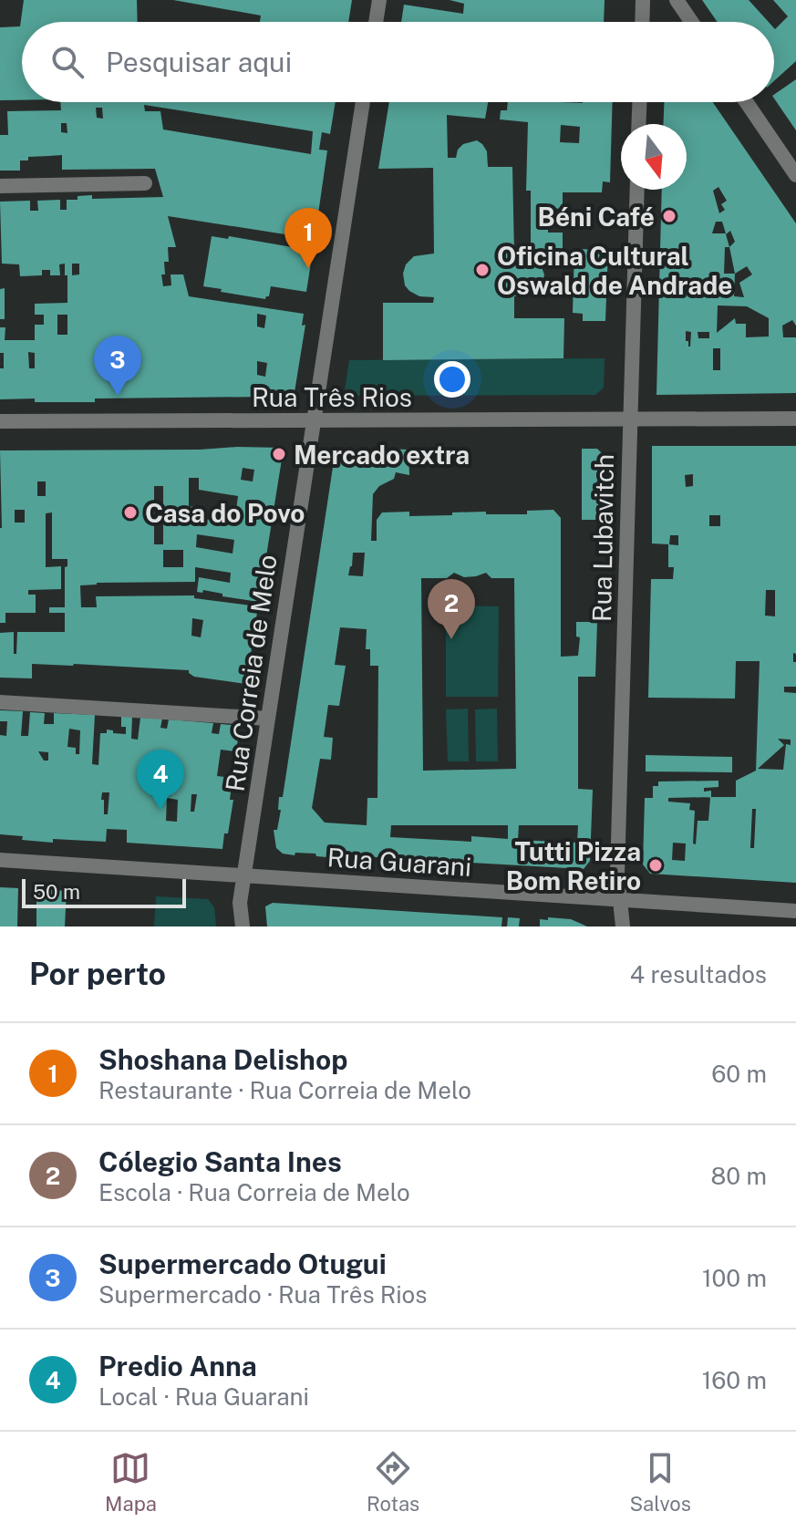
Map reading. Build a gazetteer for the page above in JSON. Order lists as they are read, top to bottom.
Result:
{
  "streets": {
    "street": [
      "Rua Três Rios",
      "Rua Lubavitch",
      "Rua Correia de Melo",
      "Rua Guarani"
    ]
  },
  "crossings": [
    ["Rua Três Rios", "Rua Lubavitch"],
    ["Rua Três Rios", "Rua Correia de Melo"],
    ["Rua Lubavitch", "Rua Guarani"],
    ["Rua Correia de Melo", "Rua Guarani"]
  ],
  "places": [
    "Béni Café",
    "Oficina Cultural Oswald de Andrade",
    "Mercado extra",
    "Casa do Povo",
    "Tutti Pizza Bom Retiro"
  ],
  "scale_bar": "50 m",
  "north": "bottom",
  "page": {
    "search": "Pesquisar aqui",
    "pins": [
      "1",
      "3",
      "2",
      "4"
    ],
    "scale": "50 m",
    "heading": ["Por perto", "4 resultados"],
    "list": [
      {
        "mark": "1",
        "name": "Shoshana Delishop",
        "note": "Restaurante · Rua Correia de Melo",
        "value": "60 m"
      },
      {
        "mark": "2",
        "name": "Cólegio Santa Ines",
        "note": "Escola · Rua Correia de Melo",
        "value": "80 m"
      },
      {
        "mark": "3",
        "name": "Supermercado Otugui",
        "note": "Supermercado · Rua Três Rios",
        "value": "100 m"
      },
      {
        "mark": "4",
        "name": "Predio Anna",
        "note": "Local · Rua Guarani",
        "value": "160 m"
      }
    ],
    "nav": ["Mapa", "Rotas", "Salvos"]
  }
}
